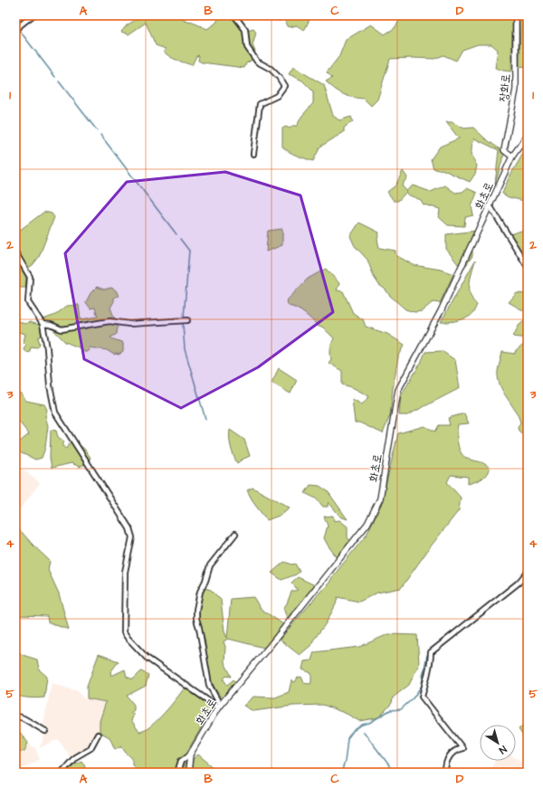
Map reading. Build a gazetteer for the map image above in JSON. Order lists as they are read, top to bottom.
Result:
{
  "streets": {
    "street": ["장화로", "화초로"]
  },
  "crossings": [
    ["장화로", "화초로"]
  ],
  "north": "bottom right",
  "grid": {
    "columns": [
      "A",
      "B",
      "C",
      "D"
    ],
    "rows": [
      "1",
      "2",
      "3",
      "4",
      "5"
    ]
  }
}
